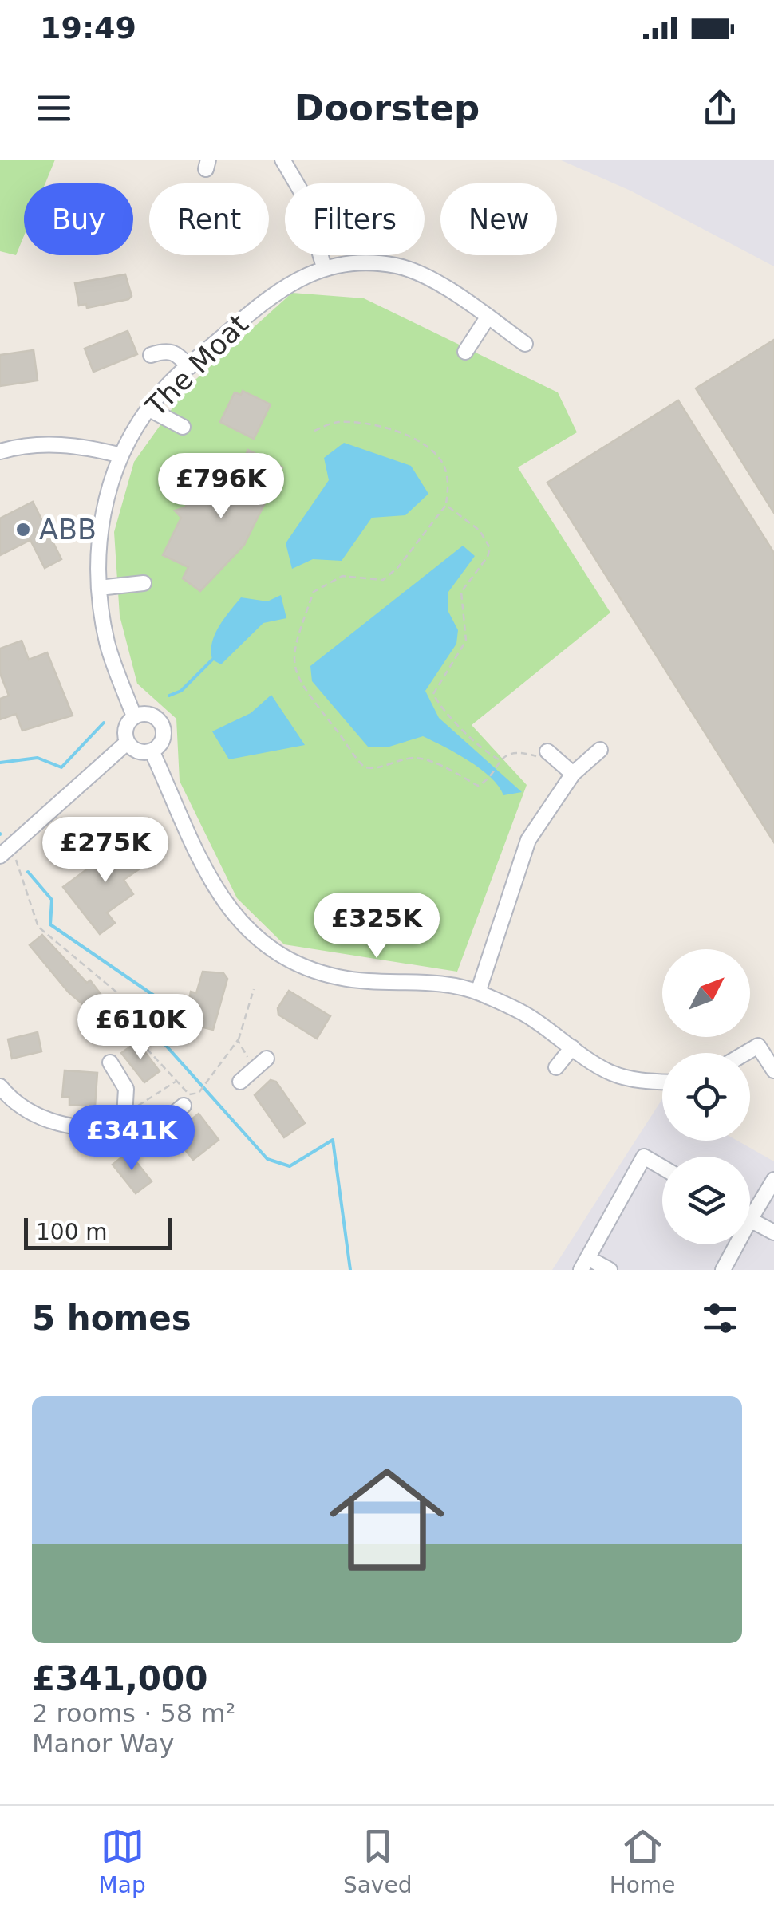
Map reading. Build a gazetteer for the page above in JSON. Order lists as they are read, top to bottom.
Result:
{
  "streets": {
    "street": ["The Moat"]
  },
  "places": ["ABB"],
  "scale_bar": "100 m",
  "north": "top right",
  "page": {
    "status": "19:49",
    "header": "Doorstep",
    "chip": [
      "Buy",
      "Rent",
      "Filters",
      "New"
    ],
    "price": [
      "£796K",
      "£275K",
      "£325K",
      "£610K",
      "£341K"
    ],
    "scale": "100 m",
    "heading": "5 homes",
    "list": [
      {
        "name": "£341,000",
        "note": "2 rooms · 58 m² · Manor Way"
      }
    ],
    "tabs": ["Map", "Saved", "Home"]
  }
}
